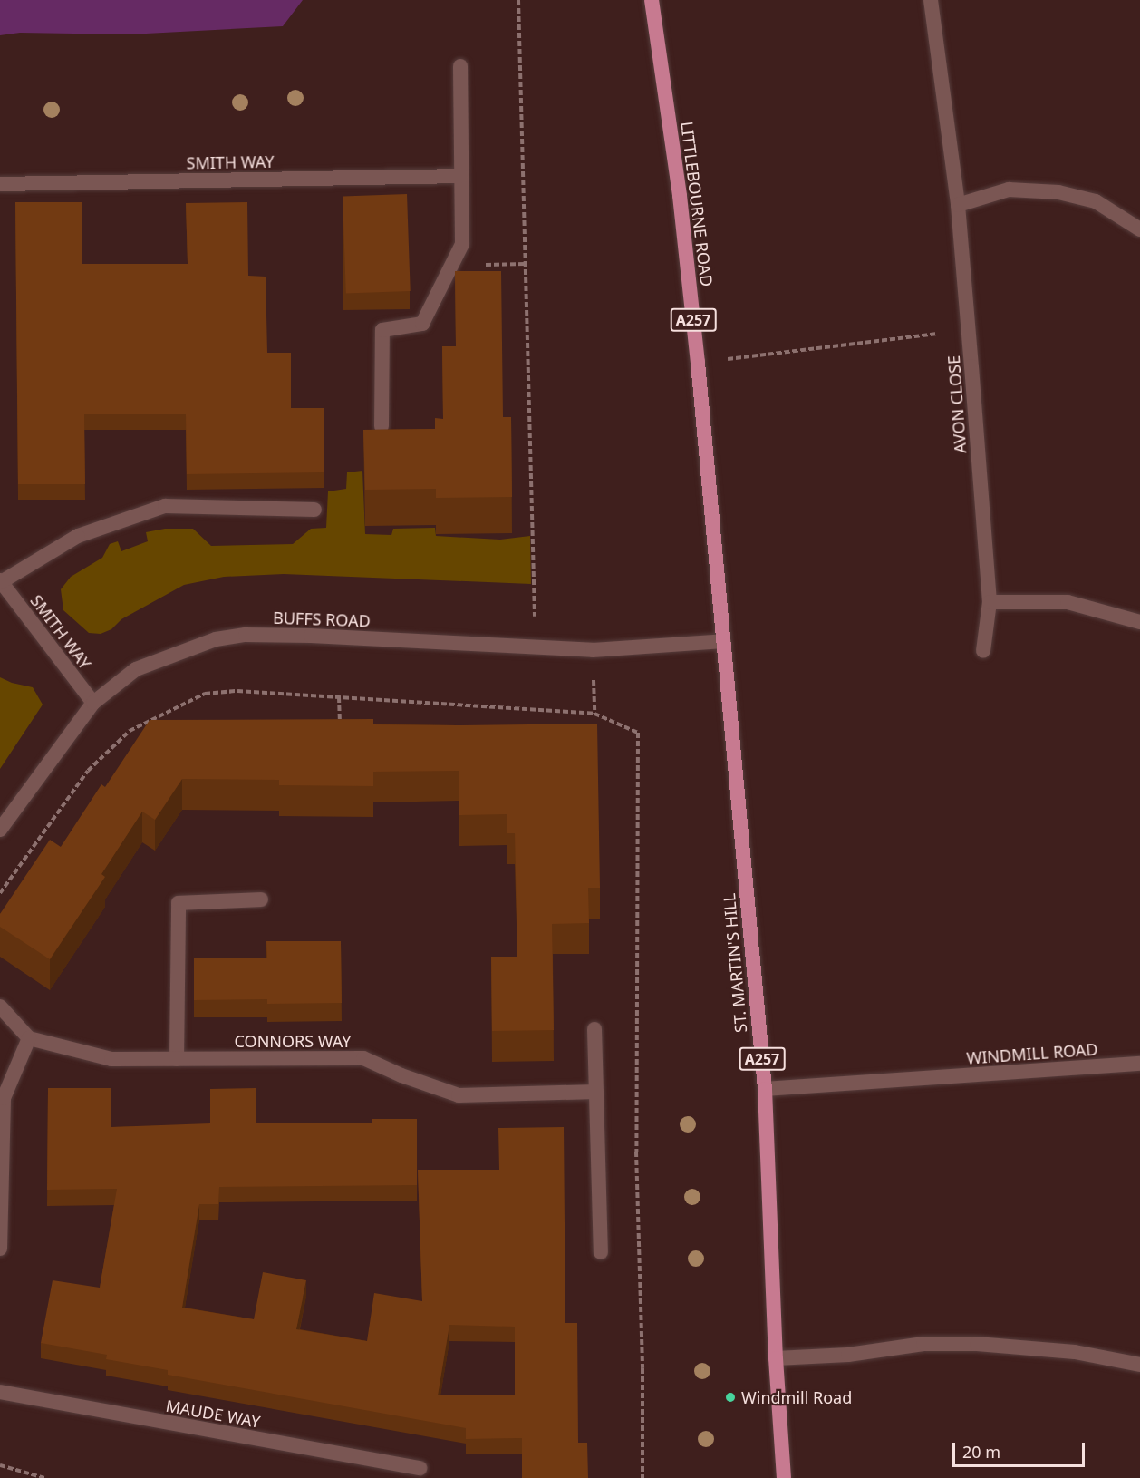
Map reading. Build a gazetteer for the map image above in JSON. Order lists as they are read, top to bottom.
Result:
{
  "streets": {
    "main road": ["LITTLEBOURNE ROAD", "A257", "ST. MARTIN'S HILL"],
    "street": [
      "SMITH WAY",
      "AVON CLOSE",
      "BUFFS ROAD",
      "CONNORS WAY",
      "WINDMILL ROAD",
      "MAUDE WAY"
    ]
  },
  "crossings": [
    ["SMITH WAY", "BUFFS ROAD"],
    ["LITTLEBOURNE ROAD", "BUFFS ROAD"],
    ["LITTLEBOURNE ROAD", "ST. MARTIN'S HILL"],
    ["BUFFS ROAD", "ST. MARTIN'S HILL"],
    ["ST. MARTIN'S HILL", "WINDMILL ROAD"]
  ],
  "places": ["Windmill Road"],
  "scale_bar": "20 m"
}
